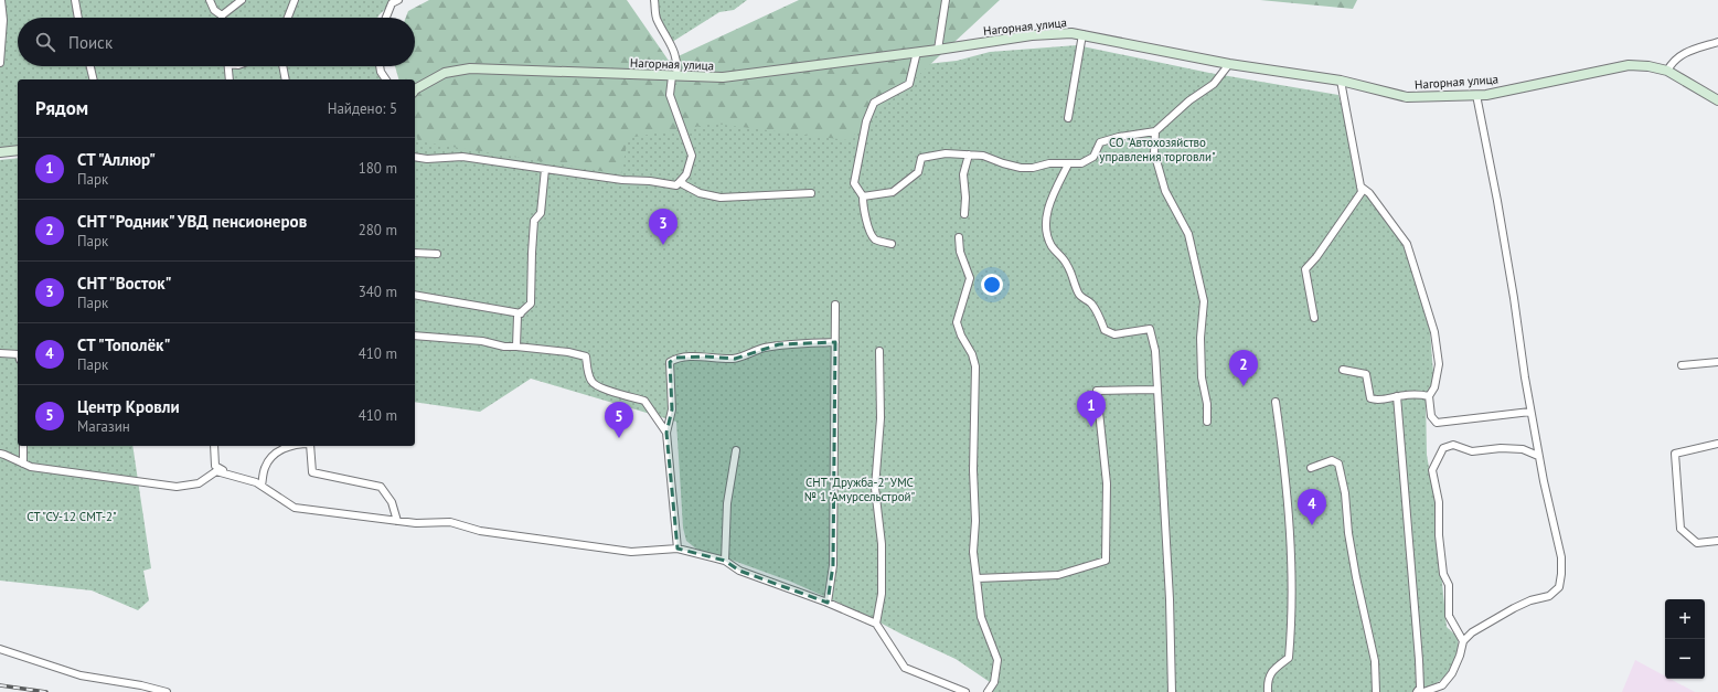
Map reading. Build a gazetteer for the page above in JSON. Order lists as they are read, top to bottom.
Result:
{
  "streets": {
    "street": ["Нагорная улица"]
  },
  "parks": ["СО \"Автохозяйство управления торговли\"", "СНТ \"Дружба-2\" УМС № 1 \"Амурсельстрой\"", "СТ \"СУ-12 СМТ-2\""],
  "page": {
    "search": "Поиск",
    "heading": ["Рядом", "Найдено: 5"],
    "list": [
      {
        "mark": "1",
        "name": "СТ \"Аллюр\"",
        "note": "Парк",
        "value": "180 m"
      },
      {
        "mark": "2",
        "name": "СНТ \"Родник\" УВД пенсионеров",
        "note": "Парк",
        "value": "280 m"
      },
      {
        "mark": "3",
        "name": "СНТ \"Восток\"",
        "note": "Парк",
        "value": "340 m"
      },
      {
        "mark": "4",
        "name": "СТ \"Тополёк\"",
        "note": "Парк",
        "value": "410 m"
      },
      {
        "mark": "5",
        "name": "Центр Кровли",
        "note": "Магазин",
        "value": "410 m"
      }
    ],
    "pins": [
      "3",
      "2",
      "1",
      "5",
      "4"
    ],
    "map_buttons": ["+", "−"]
  }
}
